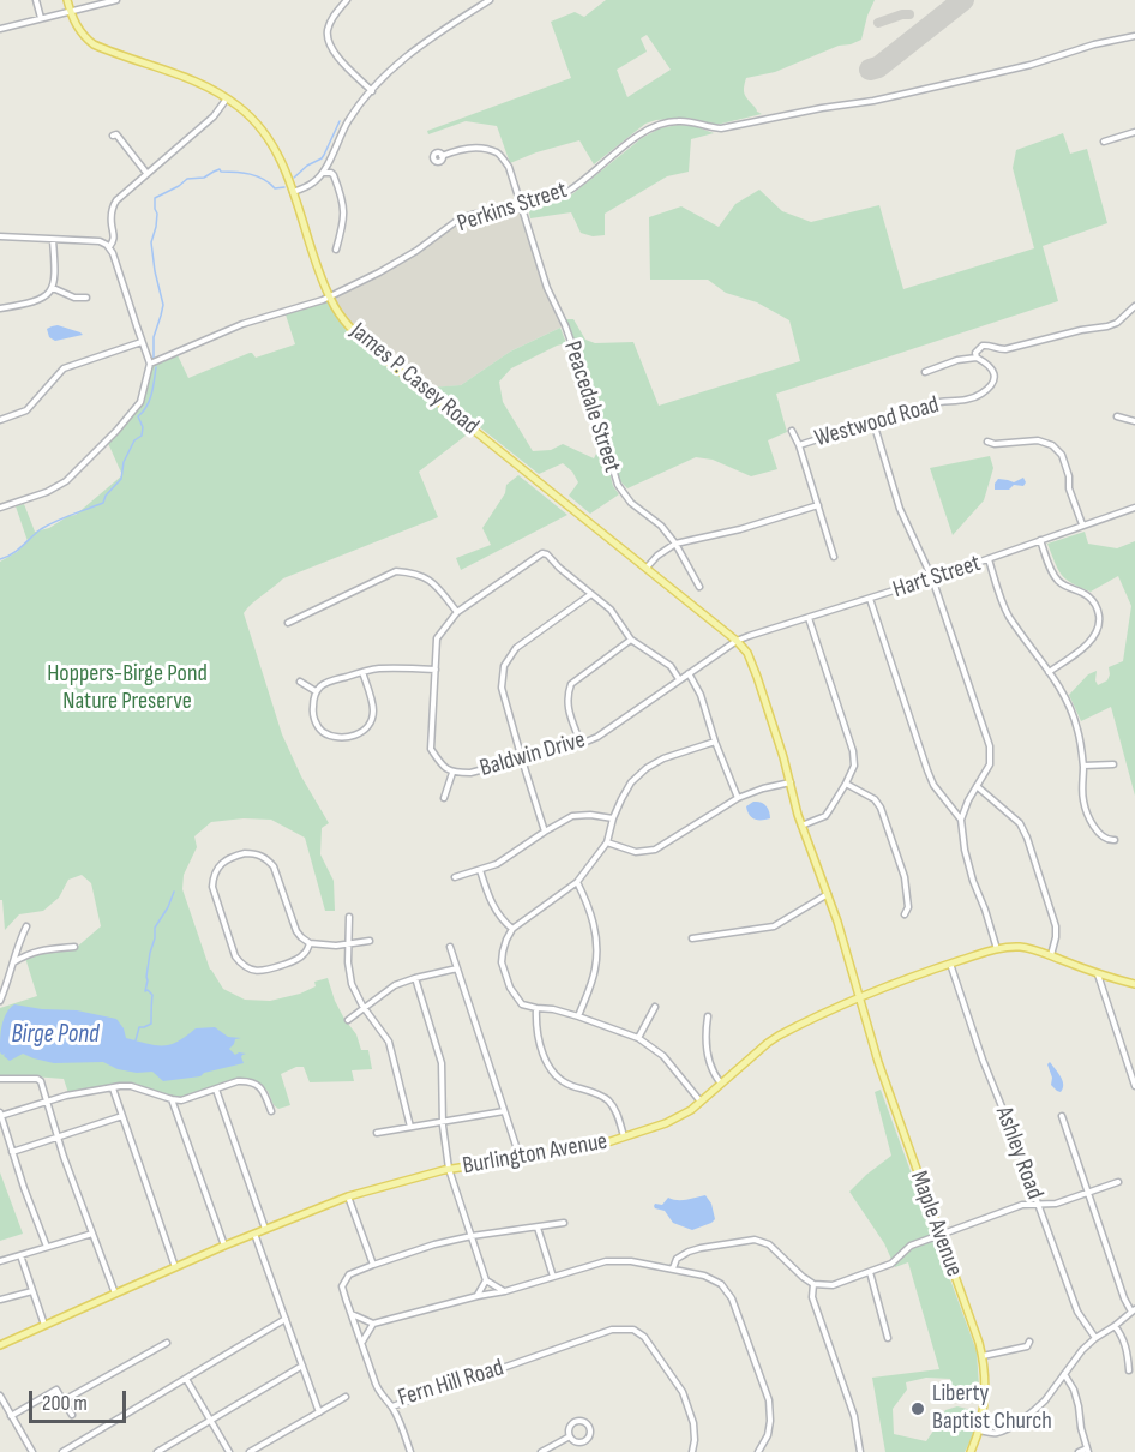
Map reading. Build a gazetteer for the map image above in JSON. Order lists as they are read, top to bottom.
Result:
{
  "streets": {
    "main road": ["James P. Casey Road", "Burlington Avenue", "Maple Avenue"],
    "street": [
      "Perkins Street",
      "Peacedale Street",
      "Westwood Road",
      "Hart Street",
      "Baldwin Drive",
      "Ashley Road",
      "Fern Hill Road"
    ]
  },
  "crossings": [
    ["Perkins Street", "James P. Casey Road"],
    ["Perkins Street", "Peacedale Street"],
    ["James P. Casey Road", "Hart Street"],
    ["James P. Casey Road", "Baldwin Drive"],
    ["Hart Street", "Baldwin Drive"],
    ["Ashley Road", "Burlington Avenue"],
    ["Burlington Avenue", "Maple Avenue"]
  ],
  "water": ["Birge Pond"],
  "parks": ["Hoppers-Birge Pond Nature Preserve"],
  "places": ["Liberty Baptist Church"],
  "scale_bar": "200 m"
}
